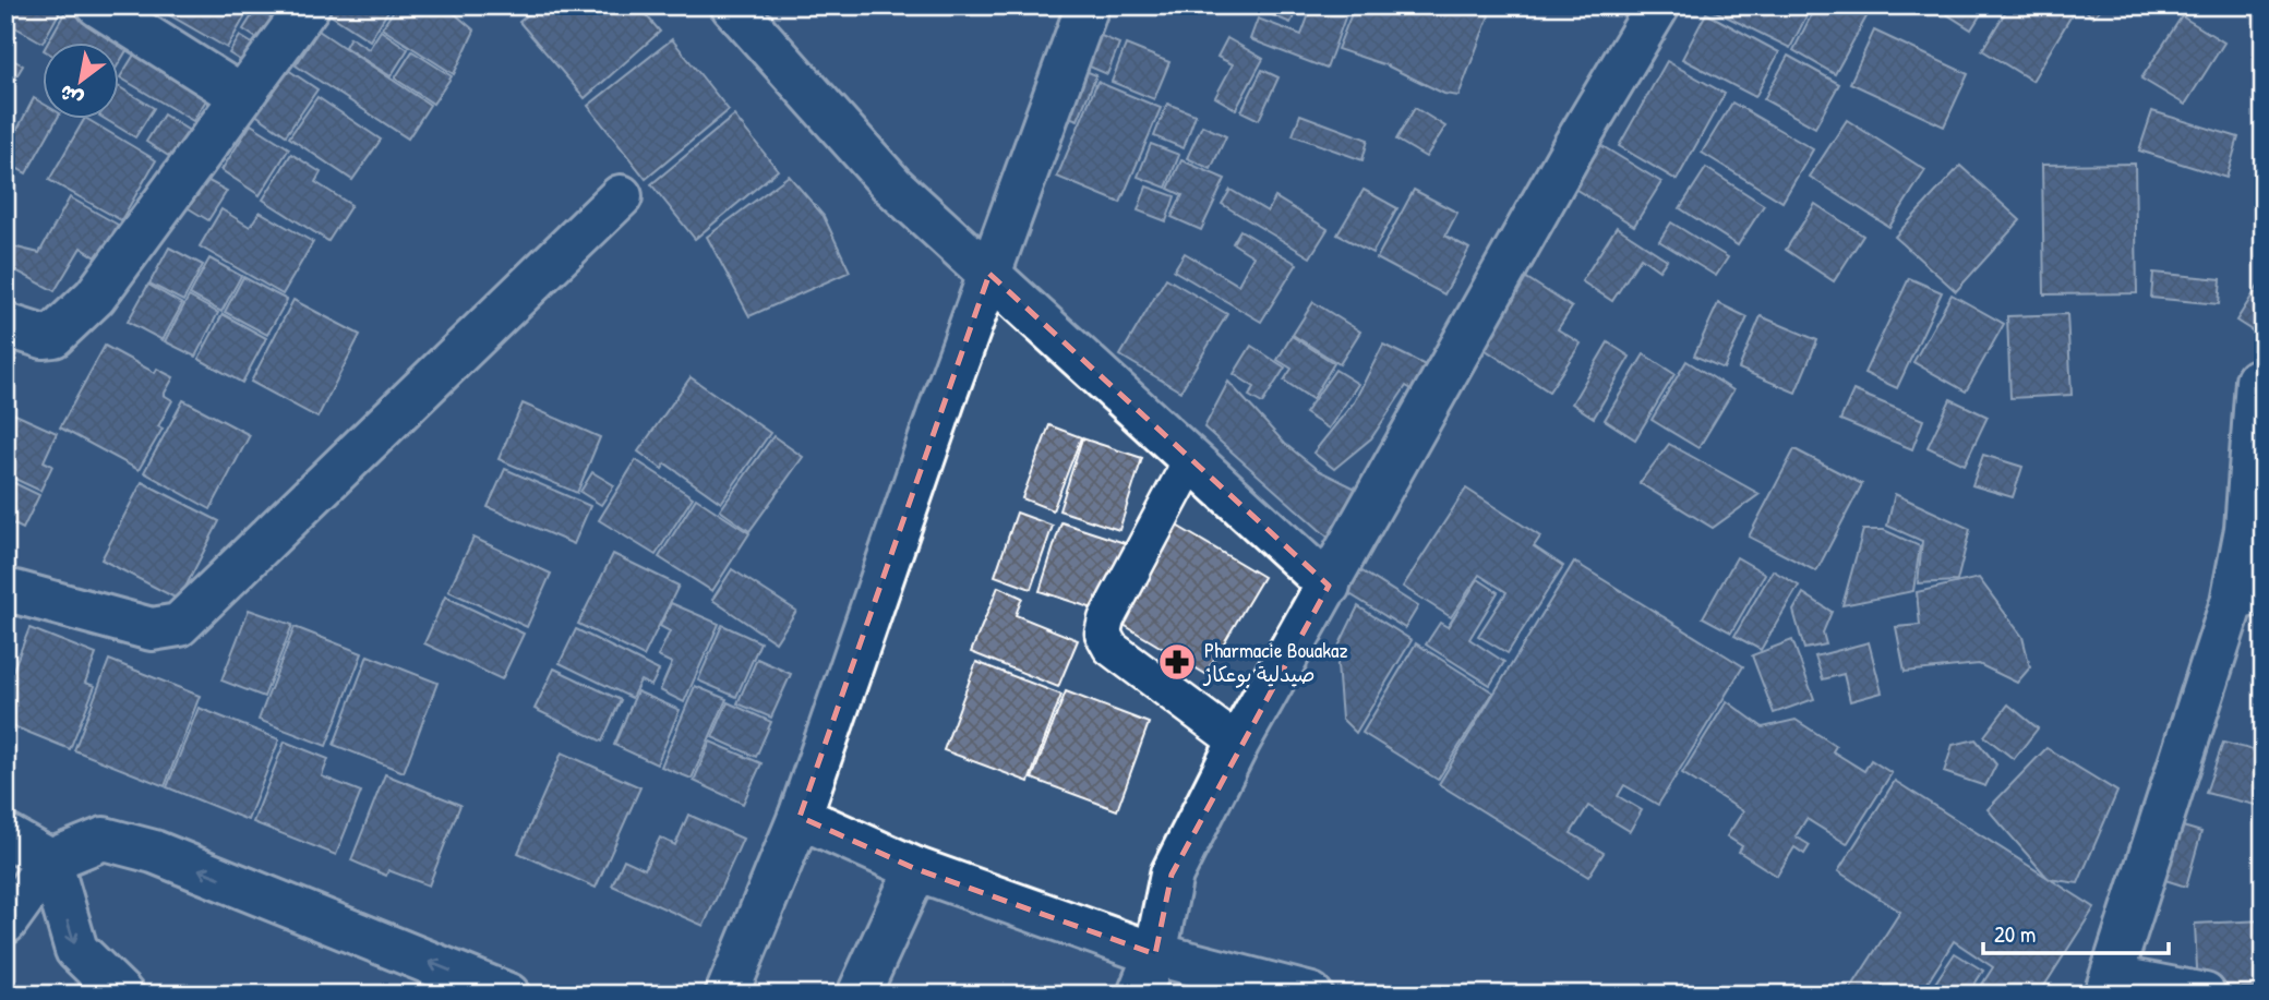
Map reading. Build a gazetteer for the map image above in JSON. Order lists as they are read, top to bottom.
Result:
{
  "places": {
    "pharmacy": ["Pharmacie Bouakaz صيدلية بوعكاز"]
  },
  "scale_bar": "20 m",
  "north": "bottom left"
}
